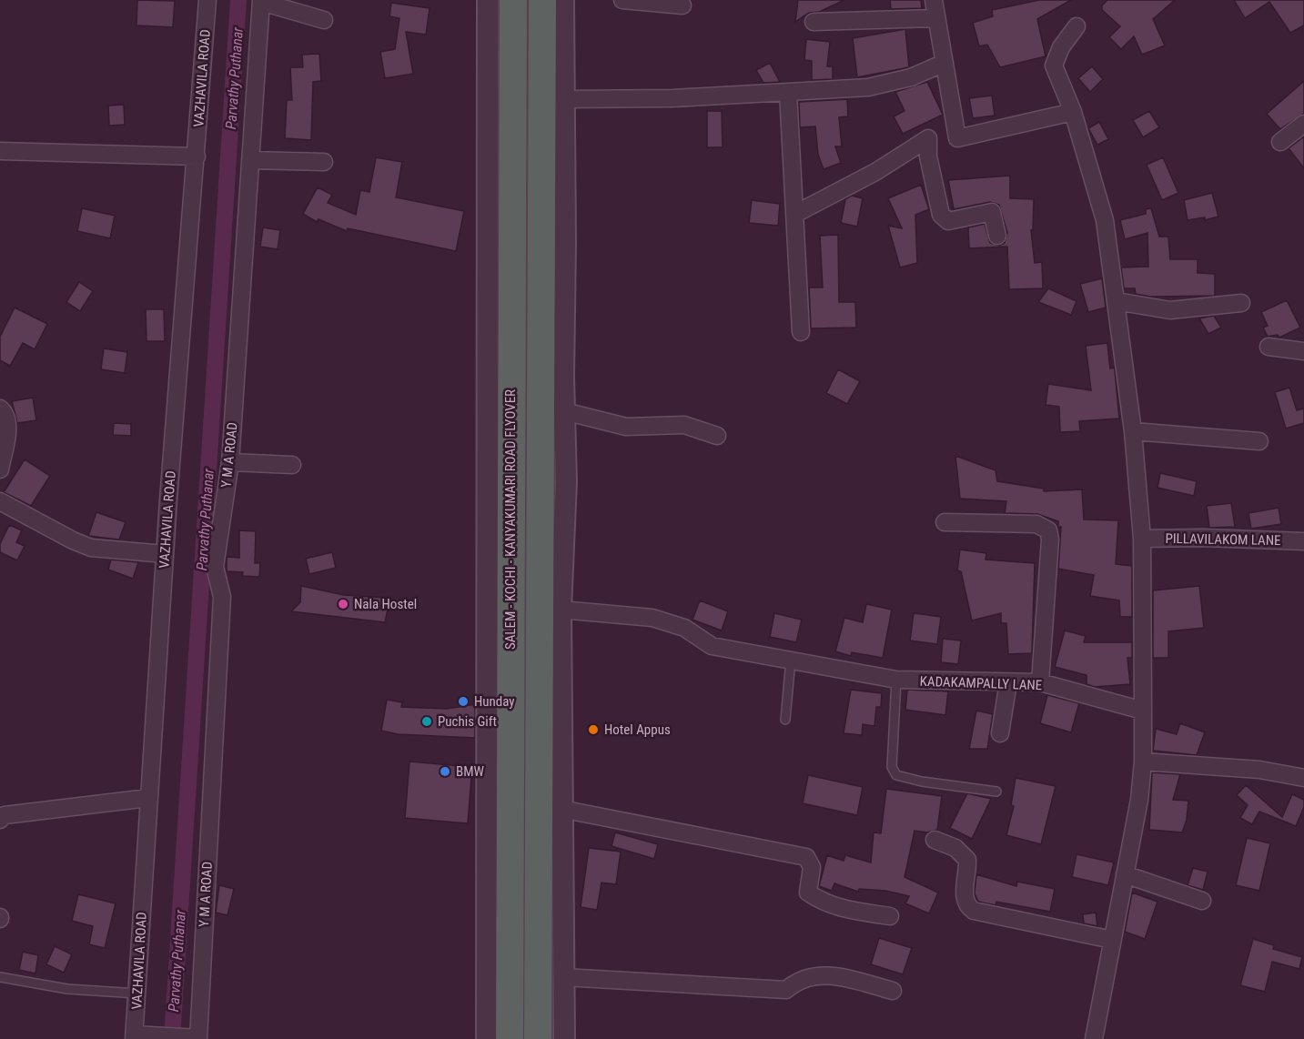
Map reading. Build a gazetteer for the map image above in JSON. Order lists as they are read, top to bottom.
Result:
{
  "streets": {
    "highway": ["SALEM - KOCHI - KANYAKUMARI ROAD FLYOVER"],
    "street": [
      "VAZHAVILA ROAD",
      "Y M A ROAD",
      "PILLAVILAKOM LANE",
      "KADAKAMPALLY LANE"
    ]
  },
  "water": ["Parvathy Puthanar"],
  "places": [
    "Nala Hostel",
    "Hunday",
    "Puchis Gift",
    "Hotel Appus",
    "BMW"
  ]
}
